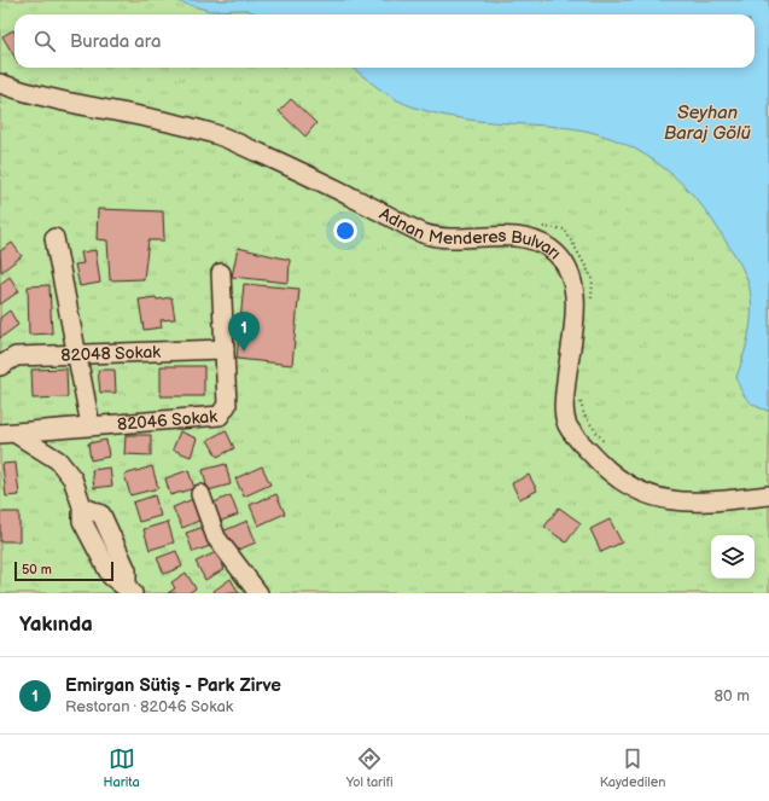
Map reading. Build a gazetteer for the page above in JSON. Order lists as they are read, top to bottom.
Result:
{
  "streets": {
    "street": ["Adnan Menderes Bulvarı", "82048 Sokak", "82046 Sokak"]
  },
  "crossings": [
    ["82048 Sokak", "82046 Sokak"]
  ],
  "water": ["Seyhan Baraj Gölü"],
  "scale_bar": "50 m",
  "page": {
    "search": "Burada ara",
    "pins": "1",
    "scale": "50 m",
    "heading": "Yakında",
    "list": [
      {
        "mark": "1",
        "name": "Emirgan Sütiş - Park Zirve",
        "note": "Restoran · 82046 Sokak",
        "value": "80 m"
      }
    ],
    "nav": ["Harita", "Yol tarifi", "Kaydedilen"]
  }
}
